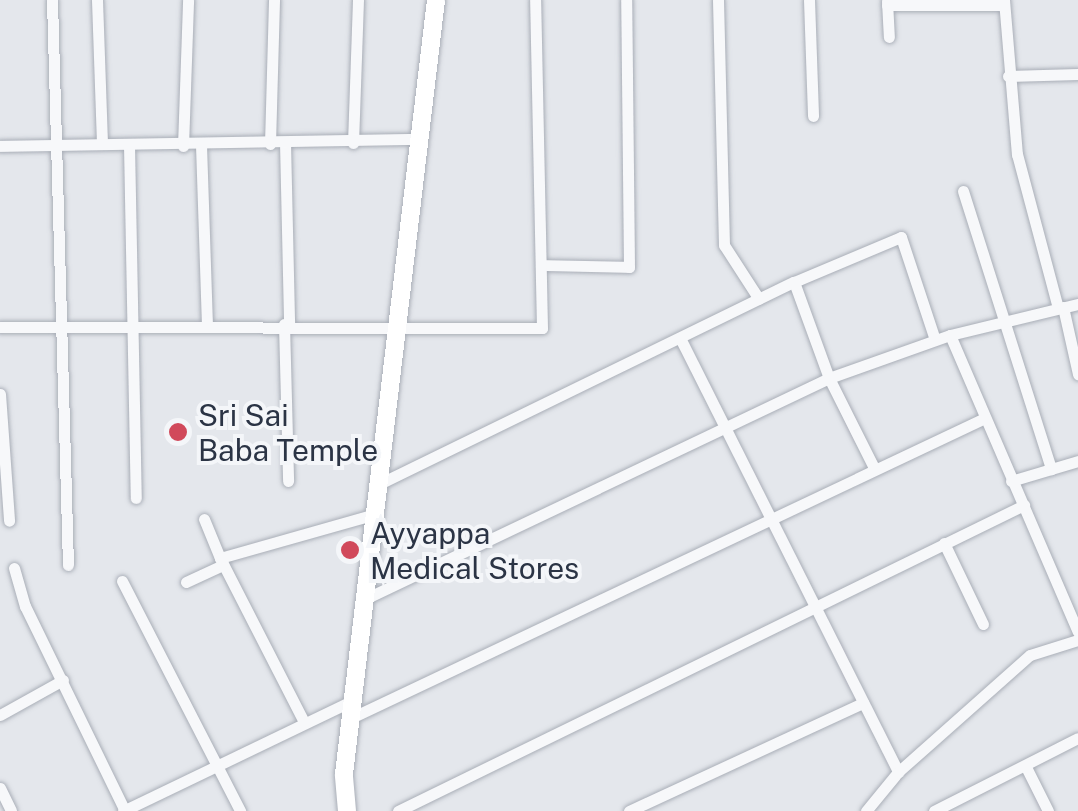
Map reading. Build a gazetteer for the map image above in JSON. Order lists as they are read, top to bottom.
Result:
{
  "places": ["Sri Sai Baba Temple", "Ayyappa Medical Stores"]
}
